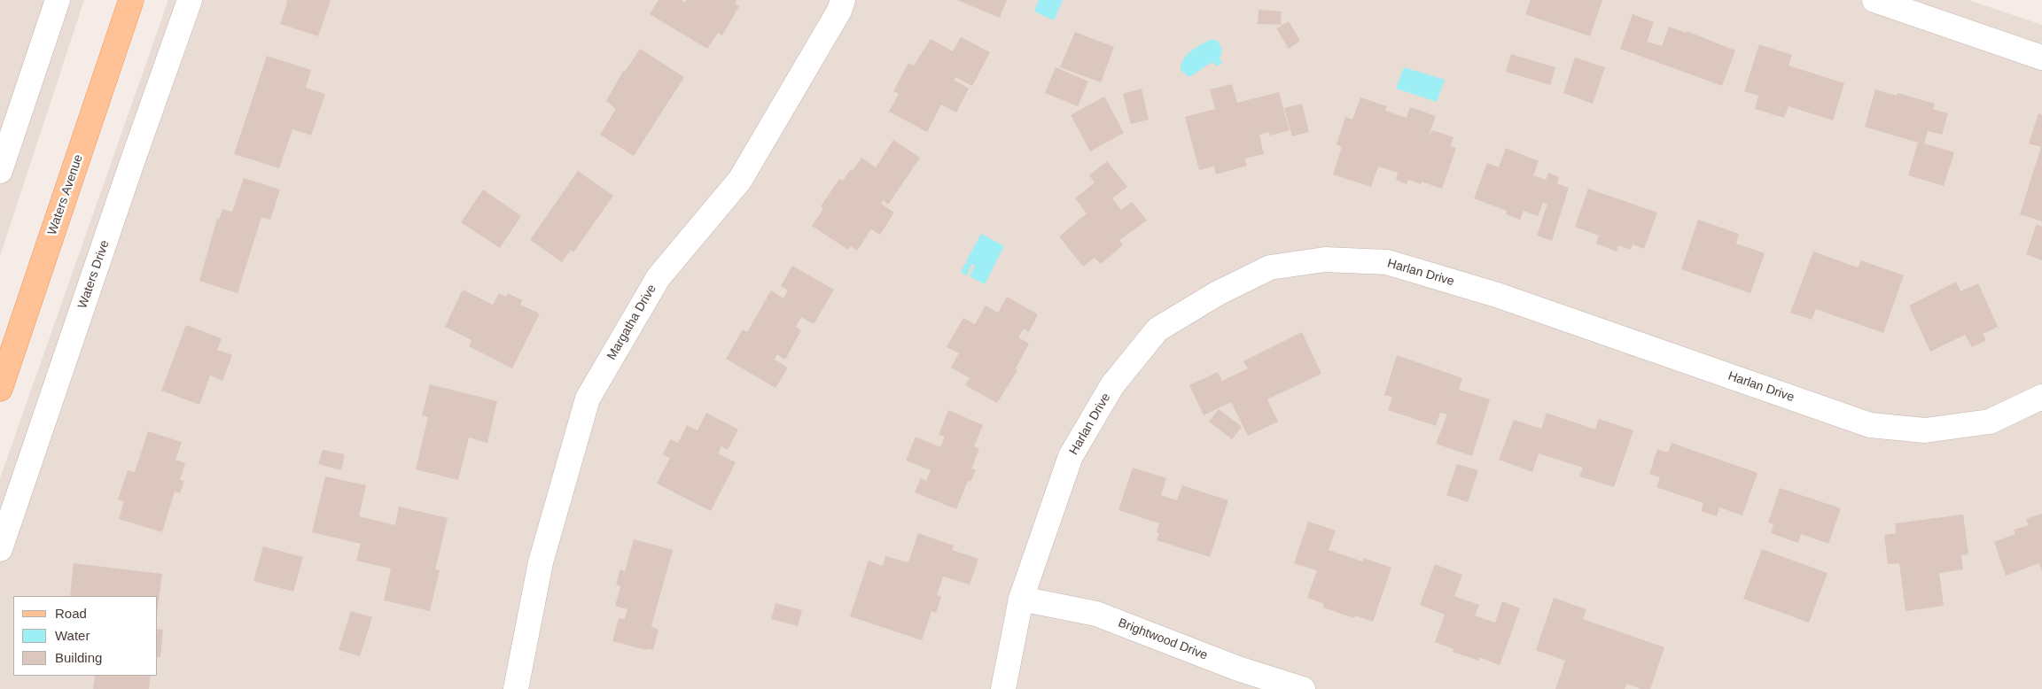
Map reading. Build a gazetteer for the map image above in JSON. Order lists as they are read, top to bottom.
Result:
{
  "streets": {
    "main road": ["Waters Avenue"],
    "street": [
      "Harlan Drive",
      "Waters Drive",
      "Margatha Drive",
      "Brightwood Drive"
    ]
  },
  "crossings": [
    ["Harlan Drive", "Brightwood Drive"]
  ],
  "legend": ["Road", "Water", "Building"]
}
